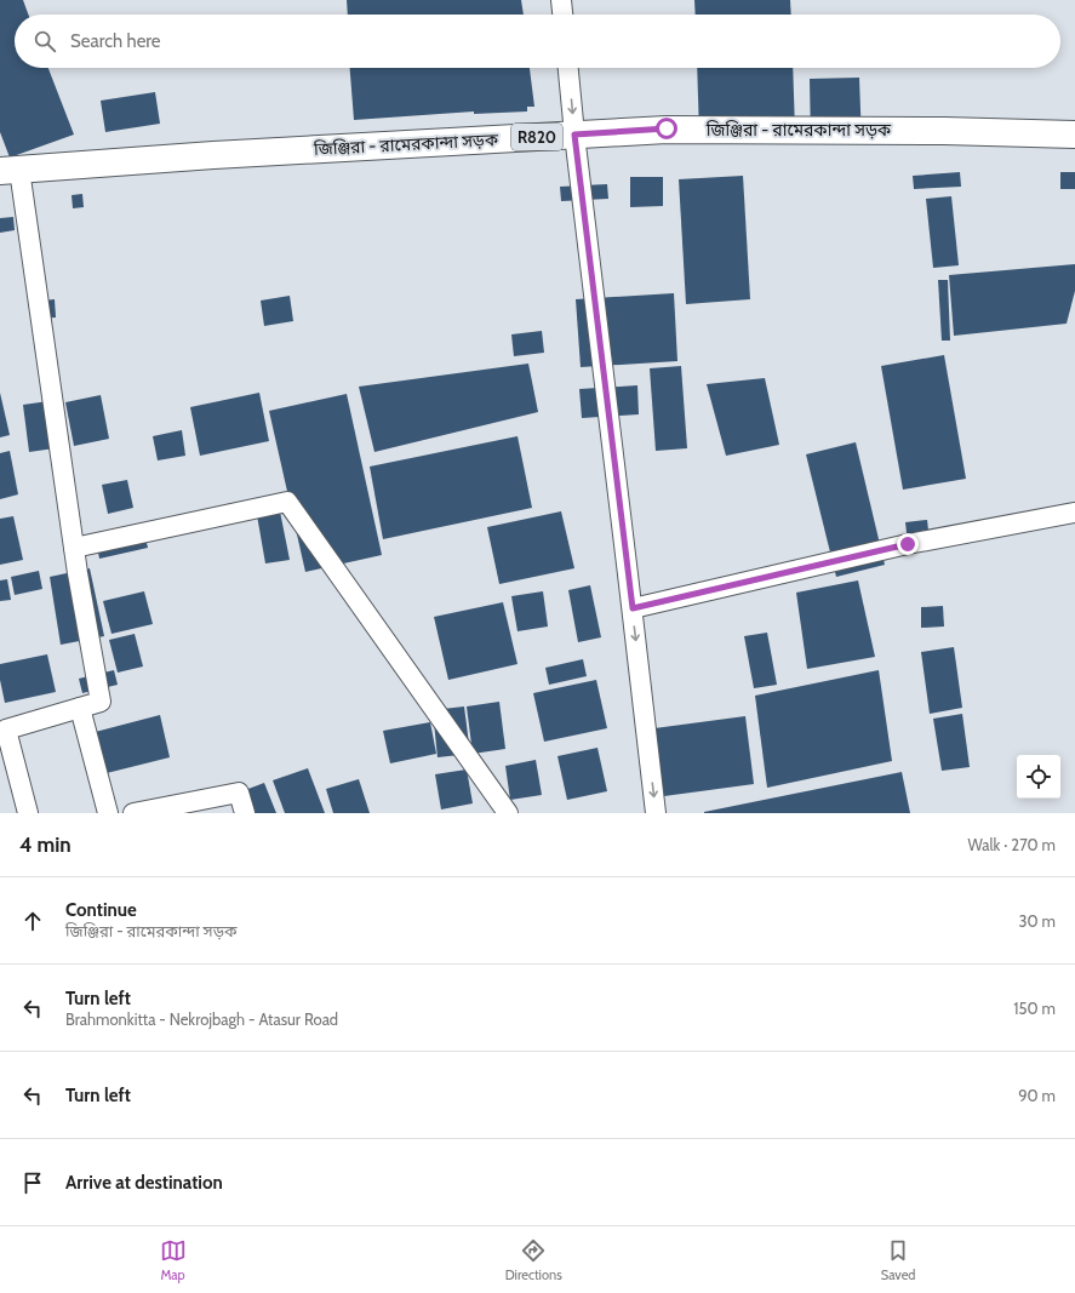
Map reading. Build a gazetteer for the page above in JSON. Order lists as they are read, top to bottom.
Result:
{
  "streets": {
    "main road": ["জিঞ্জিরা - রামেরকান্দা সড়ক", "R820"]
  },
  "page": {
    "search": "Search here",
    "heading": ["4 min", "Walk · 270 m"],
    "list": [
      ["Continue", "জিঞ্জিরা - রামেরকান্দা সড়ক", "30 m"],
      ["Turn left", "Brahmonkitta - Nekrojbagh - Atasur Road", "150 m"],
      ["Turn left", "90 m"],
      "Arrive at destination"
    ],
    "nav": ["Map", "Directions", "Saved"]
  }
}
